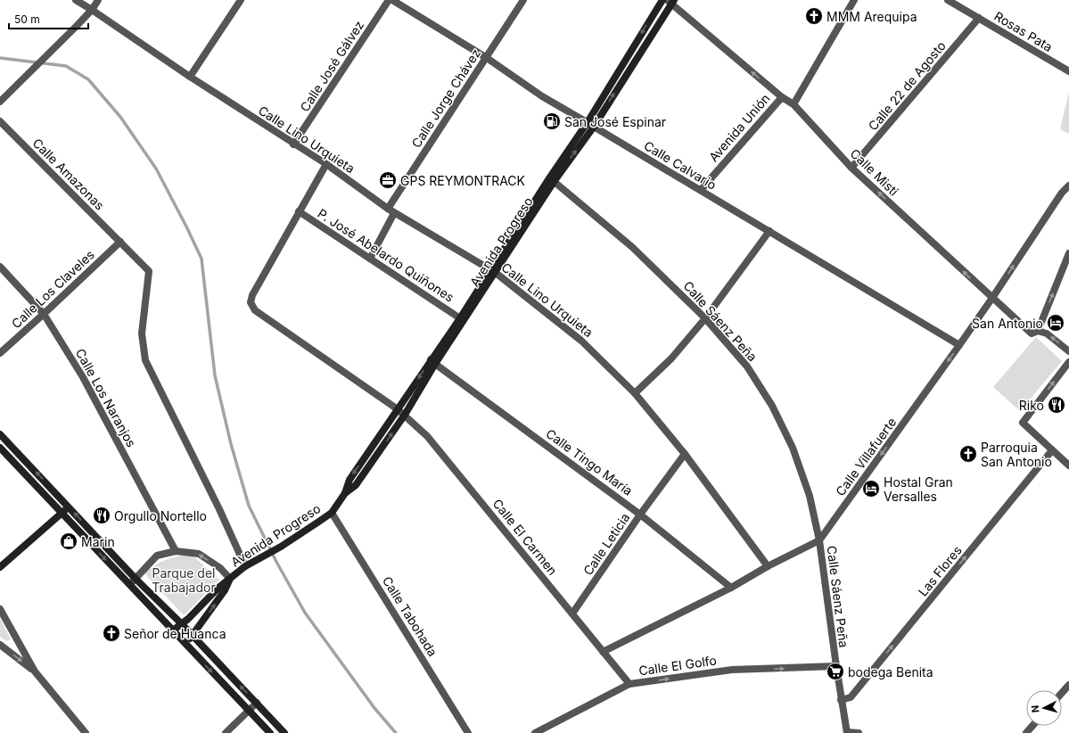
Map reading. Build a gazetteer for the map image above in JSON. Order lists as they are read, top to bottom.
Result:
{
  "streets": {
    "main road": ["Avenida Progreso"],
    "street": [
      "Rosas Pata",
      "Calle José Gálvez",
      "Calle 22 de Agosto",
      "Calle Jorge Chávez",
      "Avenida Unión",
      "Calle Lino Urquieta",
      "Calle Calvario",
      "Calle Misti",
      "Calle Amazonas",
      "P. José Abelardo Quiñones",
      "Calle Los Claveles",
      "Calle Sáenz Peña",
      "Calle Los Naranjos",
      "Calle Villafuerte",
      "Calle Tingo María",
      "Calle El Carmen",
      "Calle Leticia",
      "Las Flores",
      "Calle Tabohada",
      "Calle El Golfo"
    ]
  },
  "crossings": [
    ["Rosas Pata", "Calle 22 de Agosto"],
    ["Calle José Gálvez", "Calle Lino Urquieta"],
    ["Calle 22 de Agosto", "Calle Misti"],
    ["Calle Jorge Chávez", "Calle Lino Urquieta"],
    ["Calle Jorge Chávez", "Calle Calvario"],
    ["Avenida Unión", "Calle Calvario"],
    ["Avenida Unión", "Calle Misti"],
    ["Calle Lino Urquieta", "Avenida Progreso"],
    ["Calle Lino Urquieta", "Calle Villafuerte"],
    ["Calle Lino Urquieta", "Calle Leticia"],
    ["Calle Calvario", "Avenida Progreso"],
    ["Calle Calvario", "Calle Villafuerte"],
    ["Calle Misti", "Avenida Progreso"],
    ["Calle Misti", "Calle Villafuerte"],
    ["Calle Amazonas", "Avenida Progreso"],
    ["Calle Amazonas", "Calle Los Claveles"],
    ["Avenida Progreso", "P. José Abelardo Quiñones"],
    ["Avenida Progreso", "Calle Sáenz Peña"],
    ["Avenida Progreso", "Calle Tingo María"],
    ["Avenida Progreso", "Calle El Carmen"],
    ["Avenida Progreso", "Calle Tabohada"],
    ["P. José Abelardo Quiñones", "Calle El Carmen"],
    ["Calle Los Claveles", "Calle Los Naranjos"],
    ["Calle Sáenz Peña", "Calle Villafuerte"],
    ["Calle Sáenz Peña", "Las Flores"],
    ["Calle Sáenz Peña", "Calle El Golfo"],
    ["Calle Villafuerte", "Calle Tingo María"],
    ["Calle Villafuerte", "Calle El Carmen"],
    ["Calle Tingo María", "Calle Leticia"],
    ["Calle El Carmen", "Calle Leticia"],
    ["Calle El Carmen", "Calle El Golfo"]
  ],
  "one_way": ["Calle Misti", "Las Flores", "Calle El Golfo"],
  "parks": ["Parque del Trabajador"],
  "places": {
    "church": ["MMM Arequipa", "Parroquia San Antonio", "Señor de Huanca"],
    "fuel station": ["San José Espinar"],
    "office": ["GPS REYMONTRACK"],
    "hotel": ["San Antonio", "Hostal Gran Versalles"],
    "restaurant": ["Riko", "Orgullo Nortello"],
    "shop": ["Marin"],
    "supermarket": ["bodega Benita"]
  },
  "scale_bar": "50 m",
  "north": "left"
}
